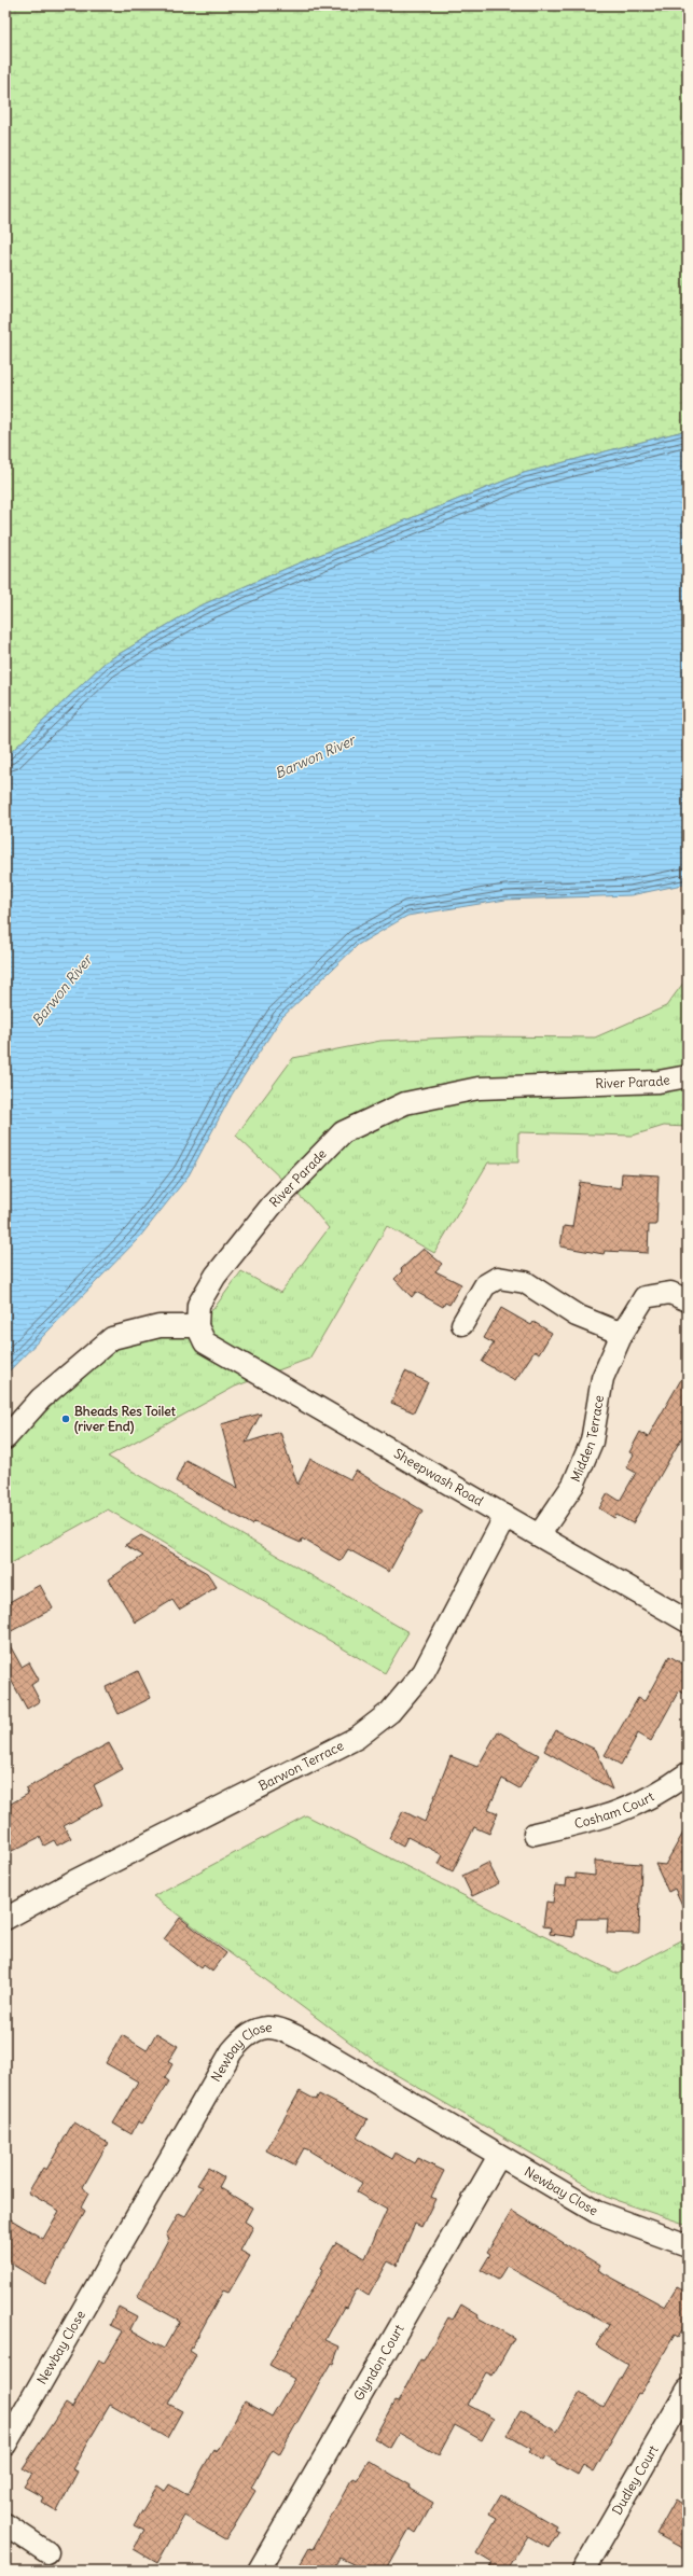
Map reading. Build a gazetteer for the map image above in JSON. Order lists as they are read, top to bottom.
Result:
{
  "streets": {
    "street": [
      "River Parade",
      "Midden Terrace",
      "Sheepwash Road",
      "Barwon Terrace",
      "Cosham Court",
      "Newbay Close",
      "Glyndon Court",
      "Dudley Court"
    ]
  },
  "crossings": [
    ["River Parade", "Sheepwash Road"],
    ["Midden Terrace", "Sheepwash Road"],
    ["Sheepwash Road", "Barwon Terrace"],
    ["Newbay Close", "Glyndon Court"]
  ],
  "water": ["Barwon River"],
  "places": ["Bheads Res Toilet (river End)"]
}
